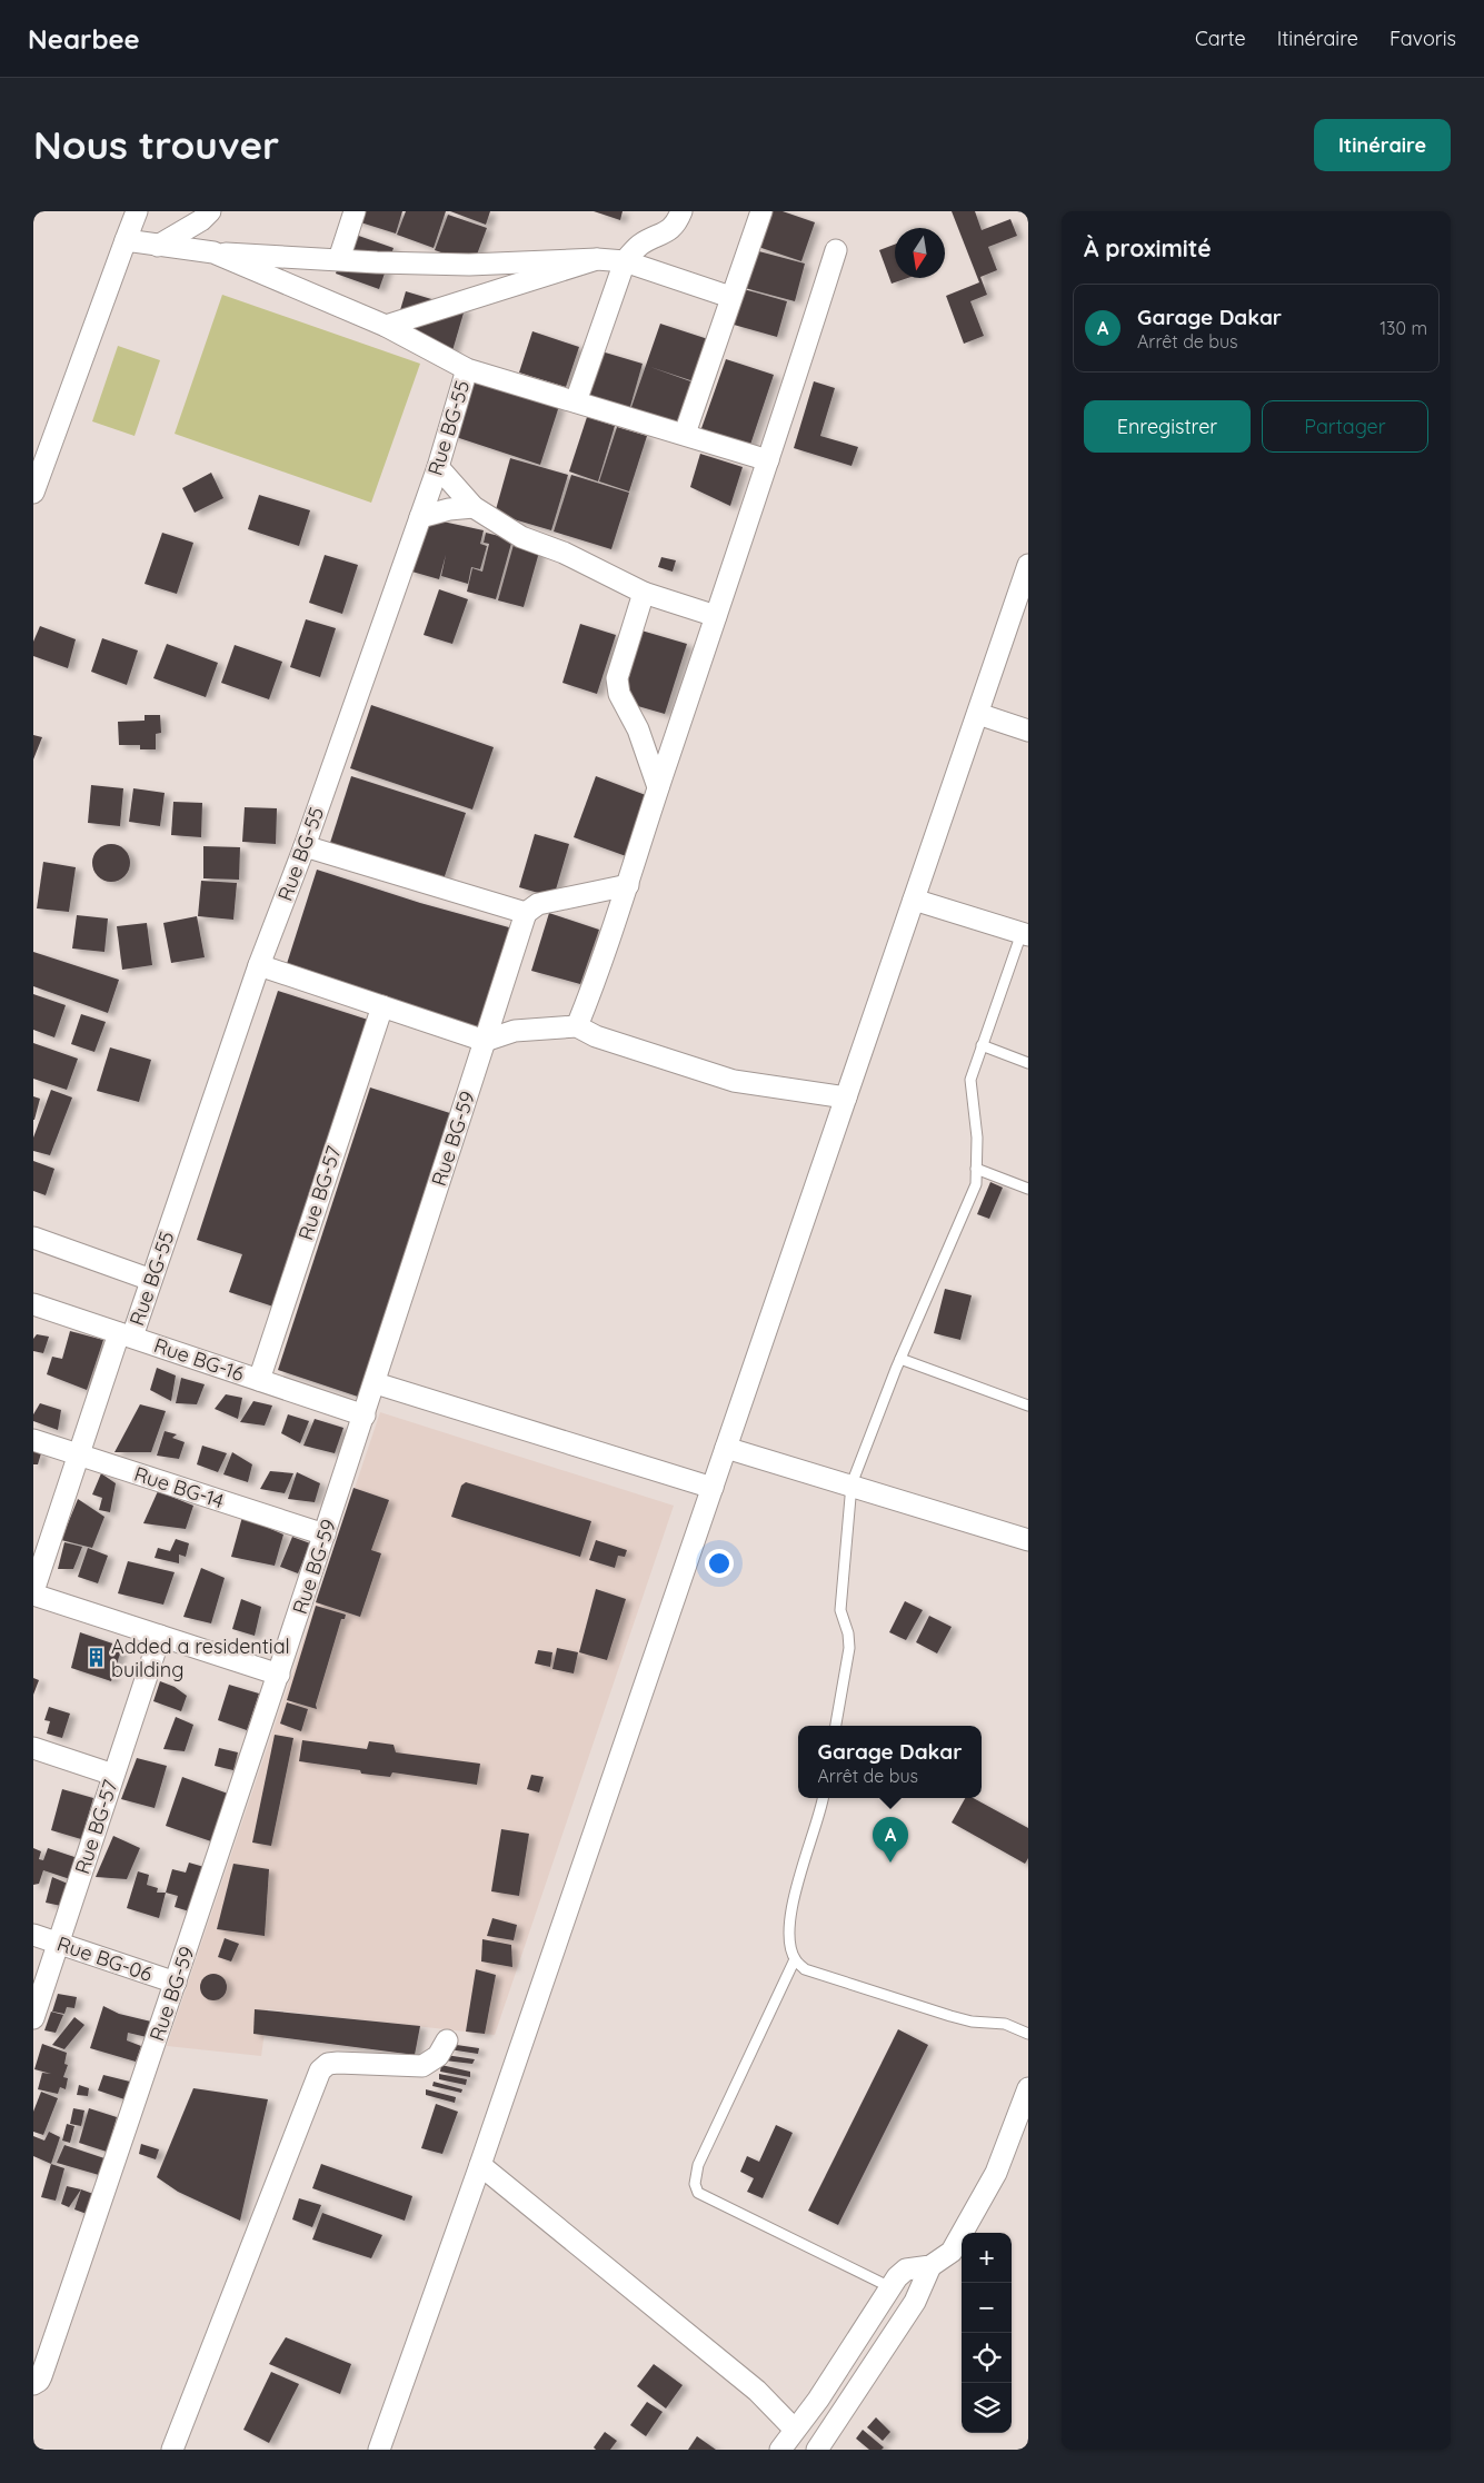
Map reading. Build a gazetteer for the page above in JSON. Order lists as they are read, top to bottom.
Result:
{
  "streets": {
    "street": [
      "Rue BG-55",
      "Rue BG-59",
      "Rue BG-57",
      "Rue BG-16",
      "Rue BG-14",
      "Rue BG-06"
    ]
  },
  "crossings": [
    ["Rue BG-55", "Rue BG-16"],
    ["Rue BG-55", "Rue BG-14"],
    ["Rue BG-59", "Rue BG-16"],
    ["Rue BG-59", "Rue BG-14"],
    ["Rue BG-59", "Rue BG-06"],
    ["Rue BG-57", "Rue BG-16"],
    ["Rue BG-57", "Rue BG-06"]
  ],
  "places": {
    "building": ["Added a residential building"]
  },
  "north": "bottom",
  "page": {
    "header": "Nearbee",
    "nav": ["Carte", "Itinéraire", "Favoris"],
    "buttons": [
      "Itinéraire",
      ["Enregistrer", "Partager"]
    ],
    "title": "Nous trouver",
    "heading": "À proximité",
    "list": [
      {
        "mark": "A",
        "name": "Garage Dakar",
        "note": "Arrêt de bus",
        "value": "130 m"
      }
    ],
    "popup": ["Garage Dakar", "Arrêt de bus"],
    "pins": "A",
    "map_buttons": ["+", "−"]
  }
}
